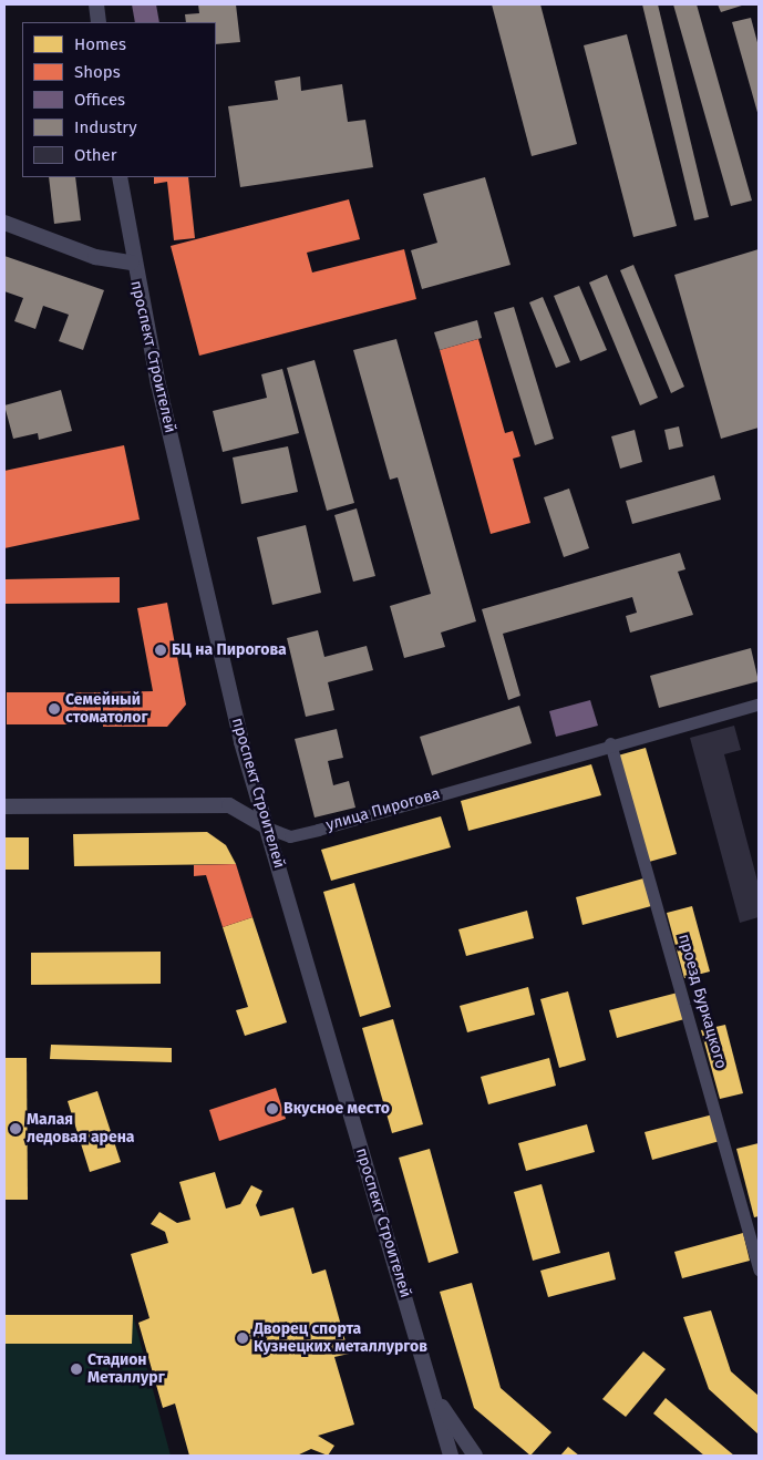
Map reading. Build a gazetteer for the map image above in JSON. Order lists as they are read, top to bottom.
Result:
{
  "streets": {
    "street": ["проспект Строителей", "улица Пирогова", "проезд Буркацкого"]
  },
  "crossings": [
    ["проспект Строителей", "улица Пирогова"],
    ["улица Пирогова", "проезд Буркацкого"]
  ],
  "places": [
    "БЦ на Пирогова",
    "Семейный стоматолог",
    "Вкусное место",
    "Малая ледовая арена",
    "Дворец спорта Кузнецких металлургов",
    "Стадион Металлург"
  ],
  "legend": [
    "Homes",
    "Shops",
    "Offices",
    "Industry",
    "Other"
  ]
}
